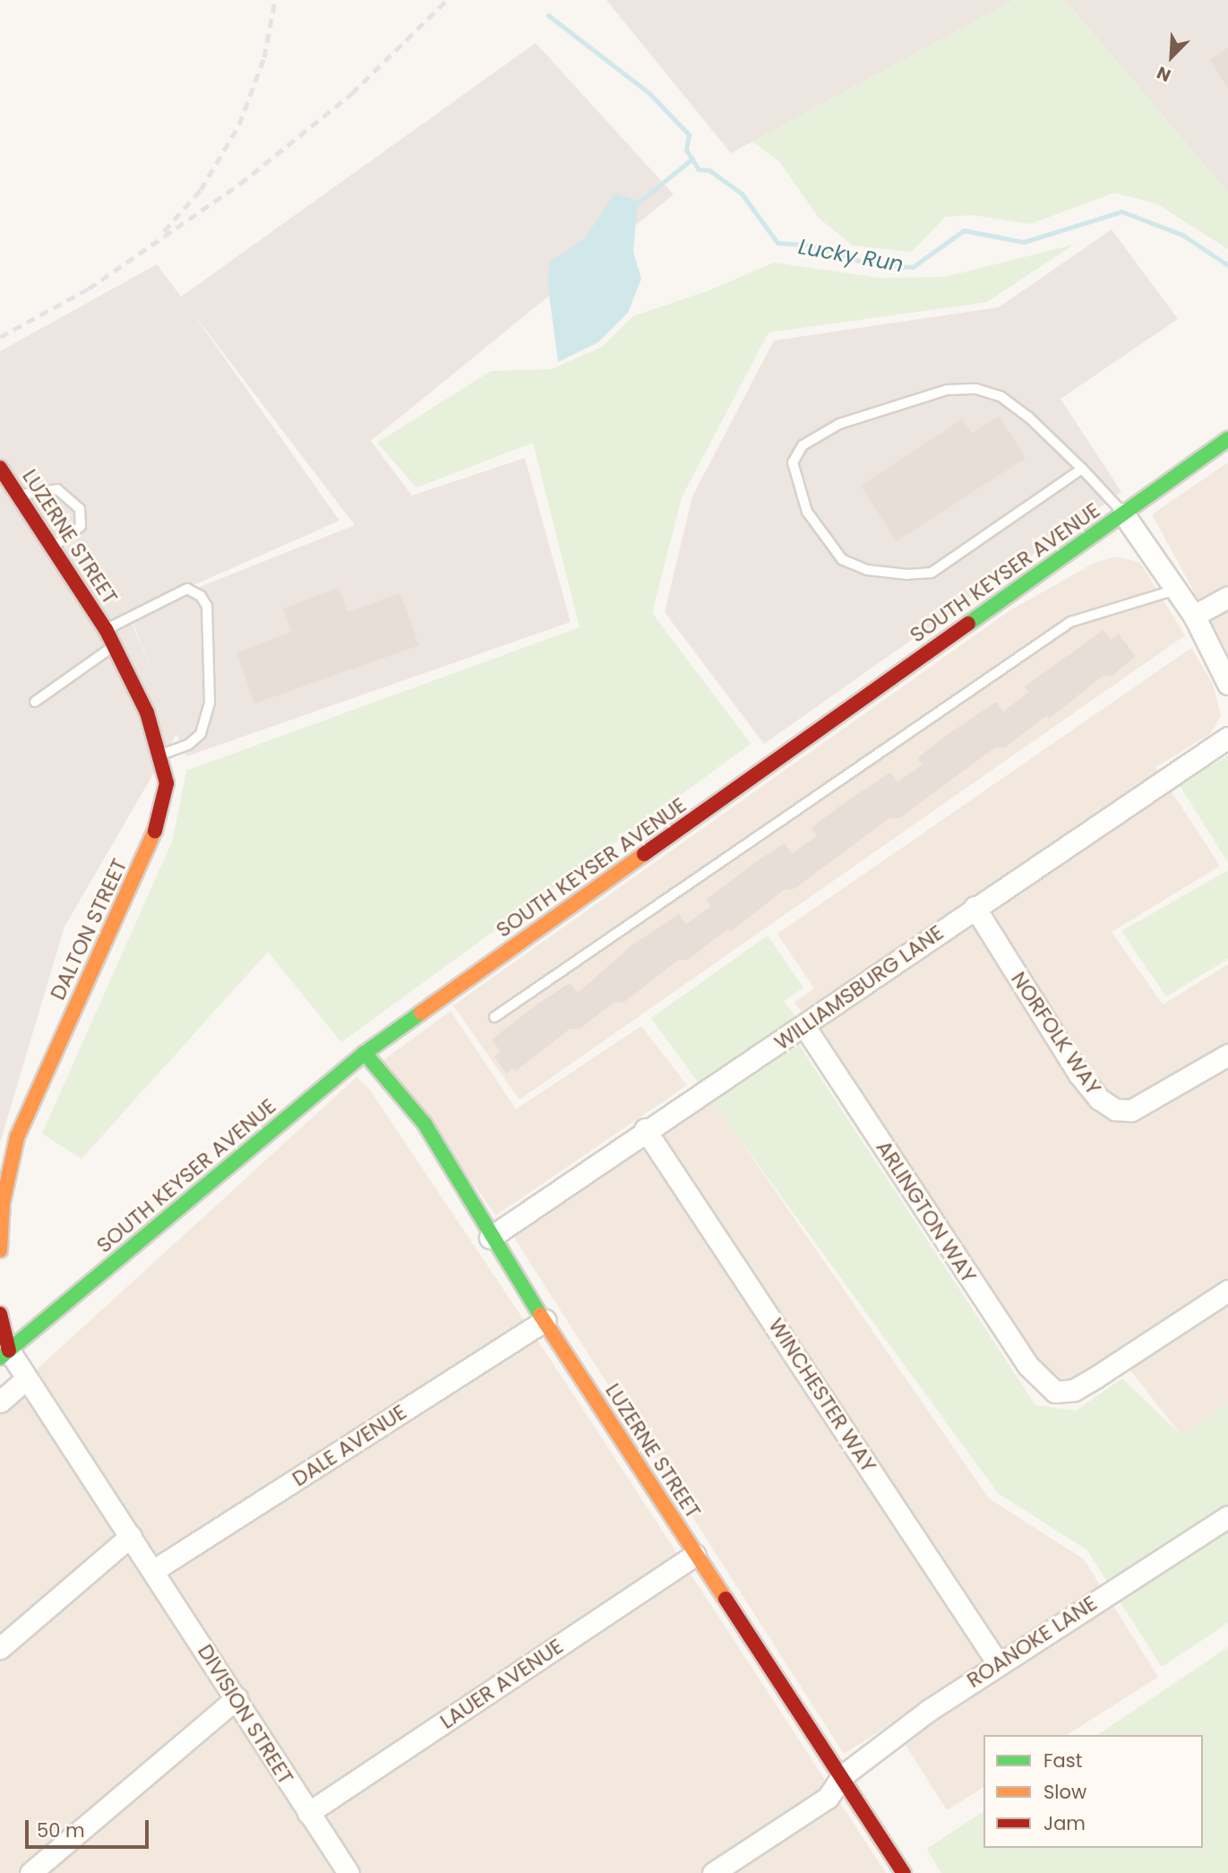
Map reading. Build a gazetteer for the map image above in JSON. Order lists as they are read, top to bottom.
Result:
{
  "streets": {
    "street": [
      "LUZERNE STREET",
      "SOUTH KEYSER AVENUE",
      "DALTON STREET",
      "WILLIAMSBURG LANE",
      "NORFOLK WAY",
      "ARLINGTON WAY",
      "WINCHESTER WAY",
      "DALE AVENUE",
      "ROANOKE LANE",
      "LAUER AVENUE",
      "DIVISION STREET"
    ]
  },
  "crossings": [
    ["LUZERNE STREET", "SOUTH KEYSER AVENUE"],
    ["LUZERNE STREET", "DALTON STREET"],
    ["LUZERNE STREET", "WILLIAMSBURG LANE"],
    ["LUZERNE STREET", "DALE AVENUE"],
    ["LUZERNE STREET", "ROANOKE LANE"],
    ["LUZERNE STREET", "LAUER AVENUE"],
    ["SOUTH KEYSER AVENUE", "DIVISION STREET"],
    ["WILLIAMSBURG LANE", "NORFOLK WAY"],
    ["WILLIAMSBURG LANE", "ARLINGTON WAY"],
    ["WILLIAMSBURG LANE", "WINCHESTER WAY"],
    ["WINCHESTER WAY", "ROANOKE LANE"],
    ["DALE AVENUE", "DIVISION STREET"],
    ["LAUER AVENUE", "DIVISION STREET"]
  ],
  "water": ["Lucky Run"],
  "legend": ["Fast", "Slow", "Jam"],
  "scale_bar": "50 m",
  "north": "bottom left"
}
